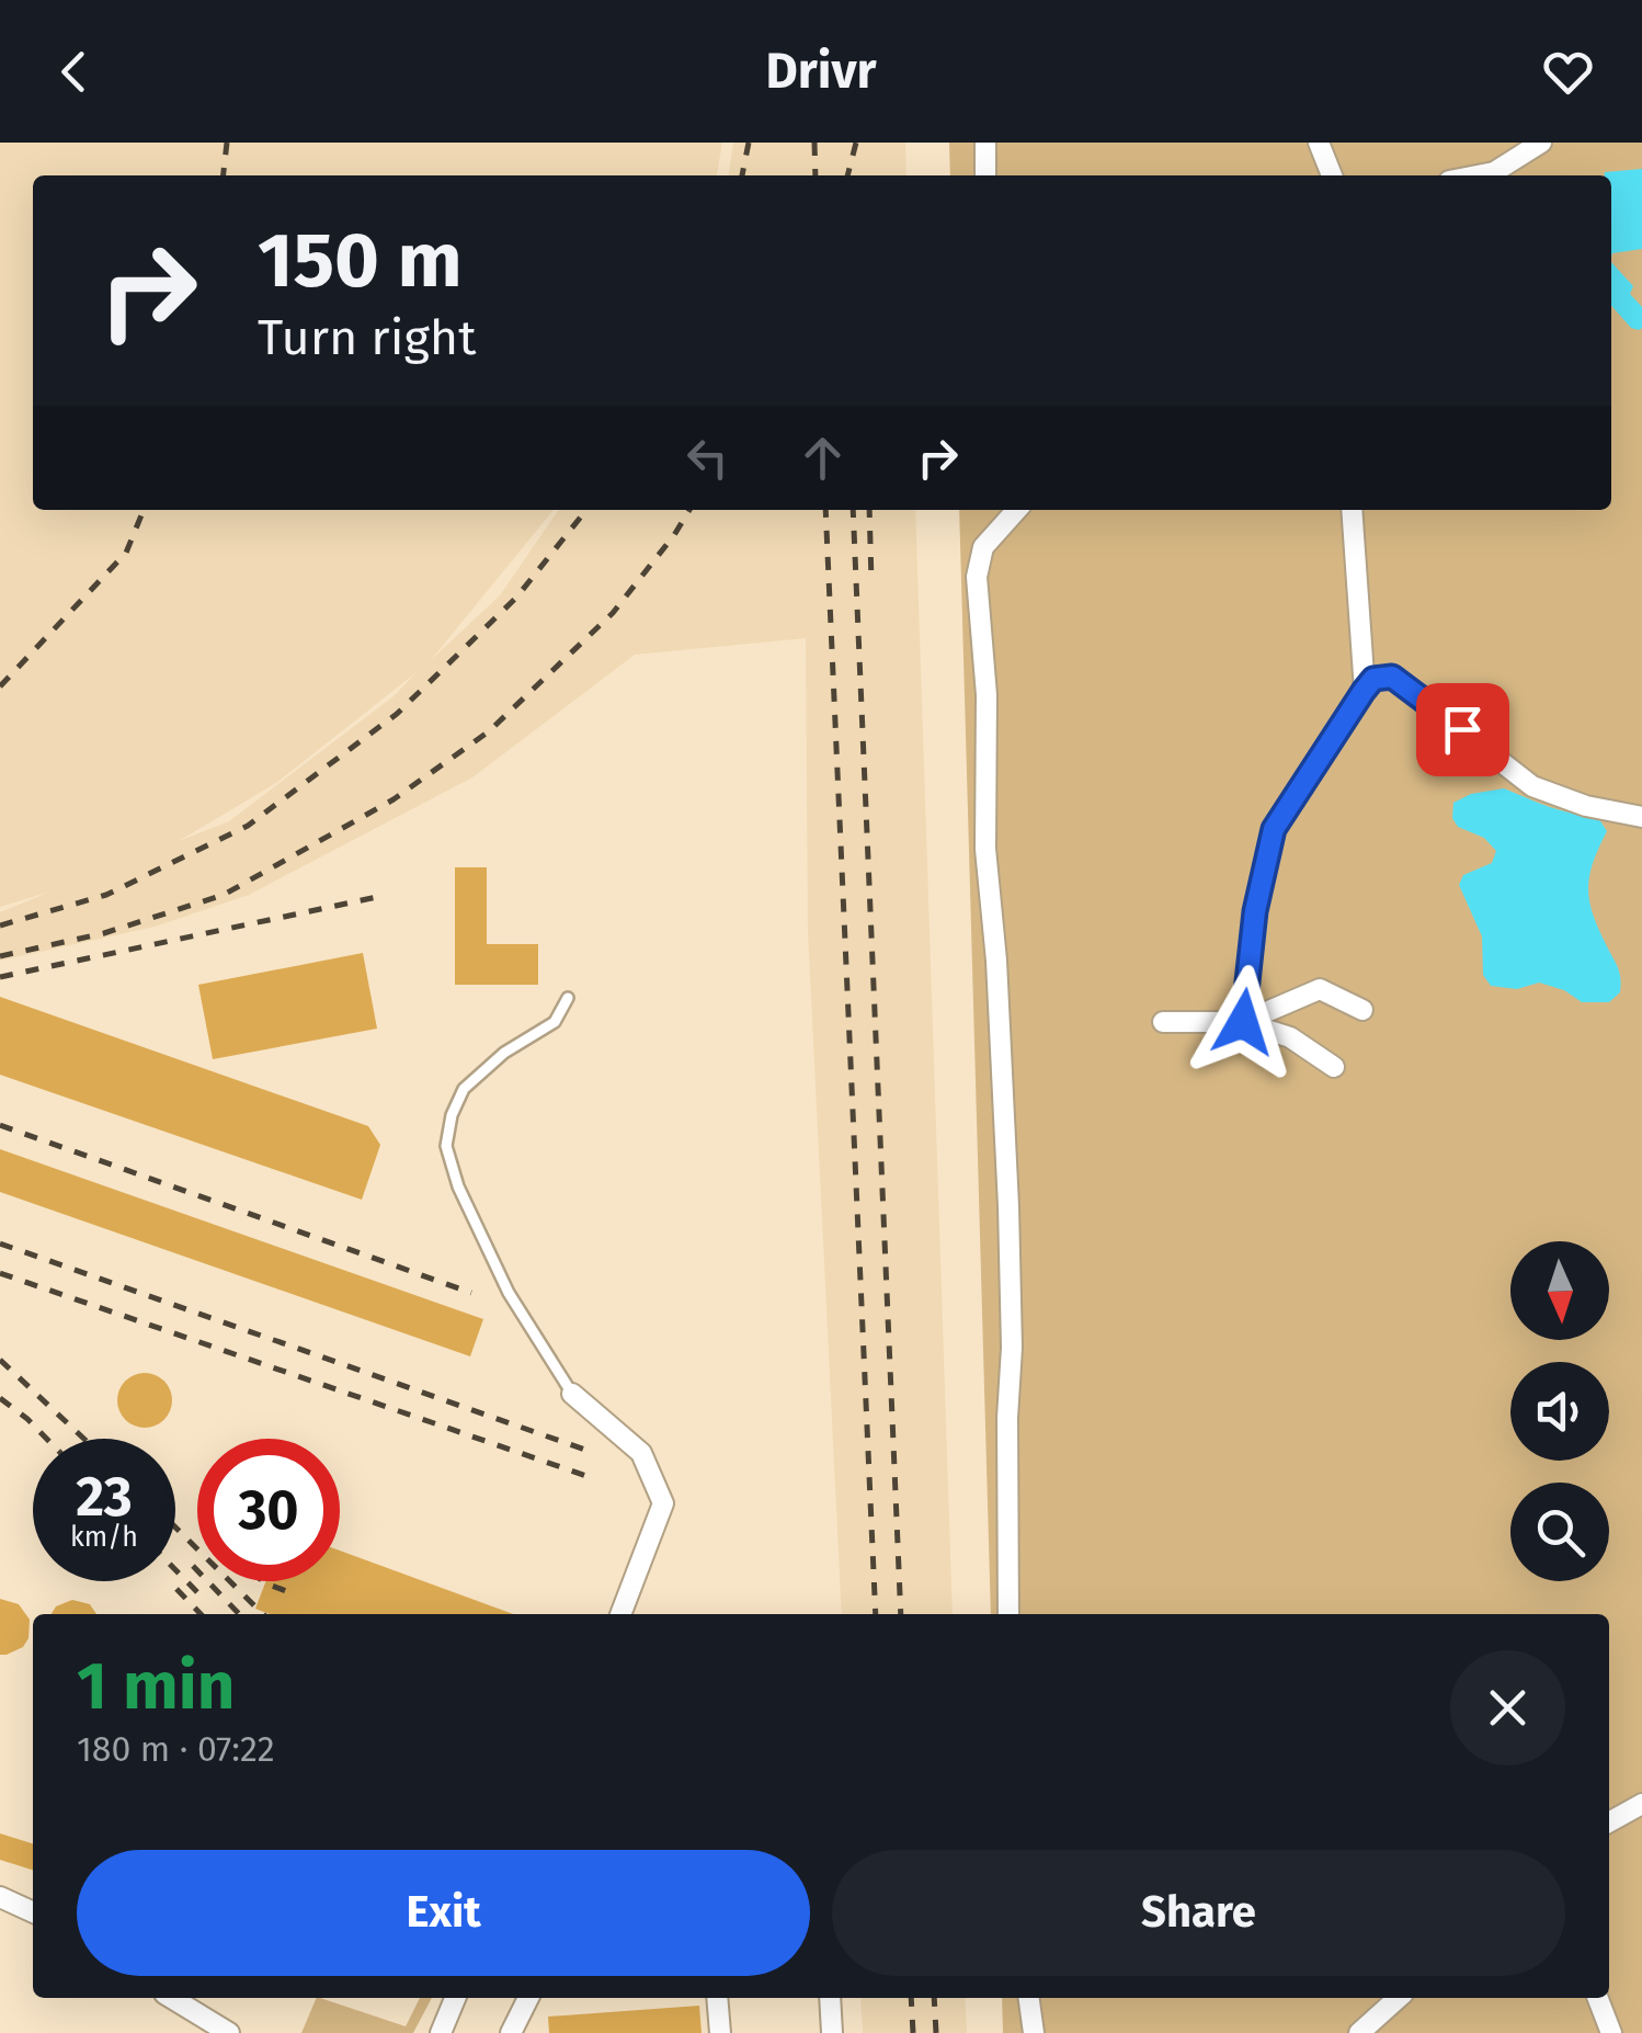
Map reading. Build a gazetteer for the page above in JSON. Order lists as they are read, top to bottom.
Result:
{
  "north": "bottom",
  "page": {
    "header": "Drivr",
    "turn": ["150 m", "Turn right"],
    "speed": "23 km/h",
    "limit": "30",
    "heading": ["1 min", "180 m · 07:22"],
    "buttons": ["Exit", "Share"]
  }
}
